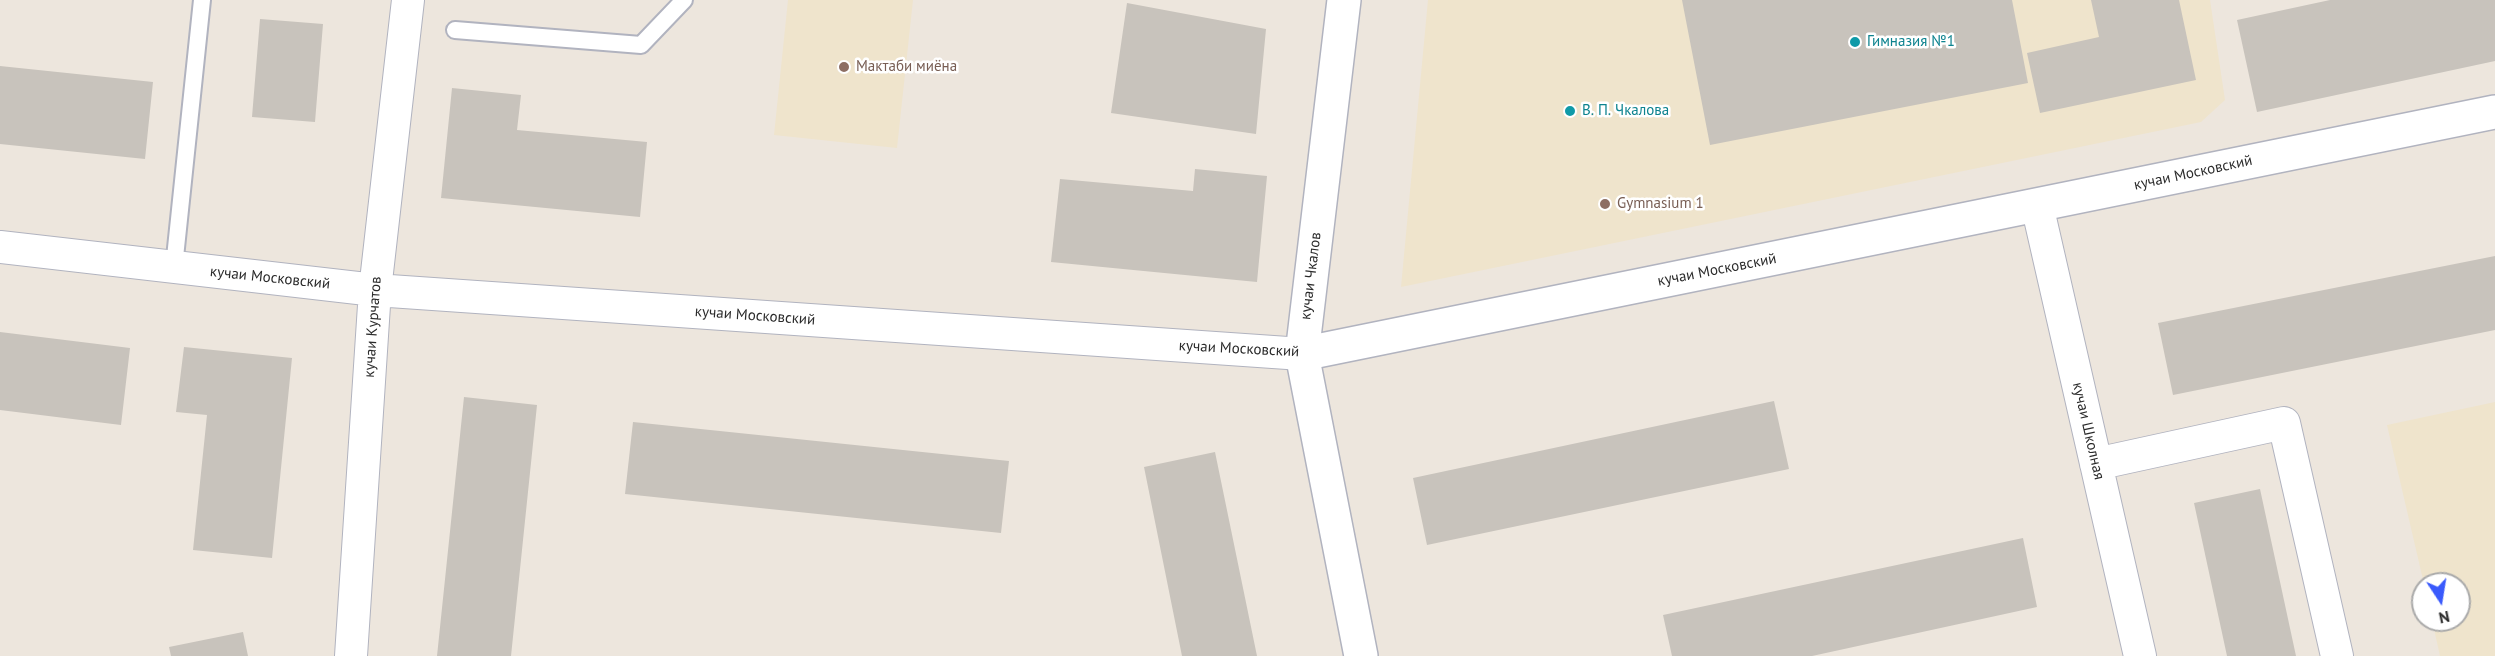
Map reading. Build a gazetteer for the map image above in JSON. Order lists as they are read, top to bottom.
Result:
{
  "streets": {
    "street": [
      "кучаи Московский",
      "кучаи Чкалов",
      "кучаи Курчатов",
      "кучаи Школная"
    ]
  },
  "crossings": [
    ["кучаи Московский", "кучаи Чкалов"],
    ["кучаи Московский", "кучаи Курчатов"],
    ["кучаи Московский", "кучаи Школная"]
  ],
  "places": [
    "Гимназия №1",
    "Мактаби миёна",
    "В. П. Чкалова",
    "Gymnasium 1"
  ],
  "north": "bottom"
}
